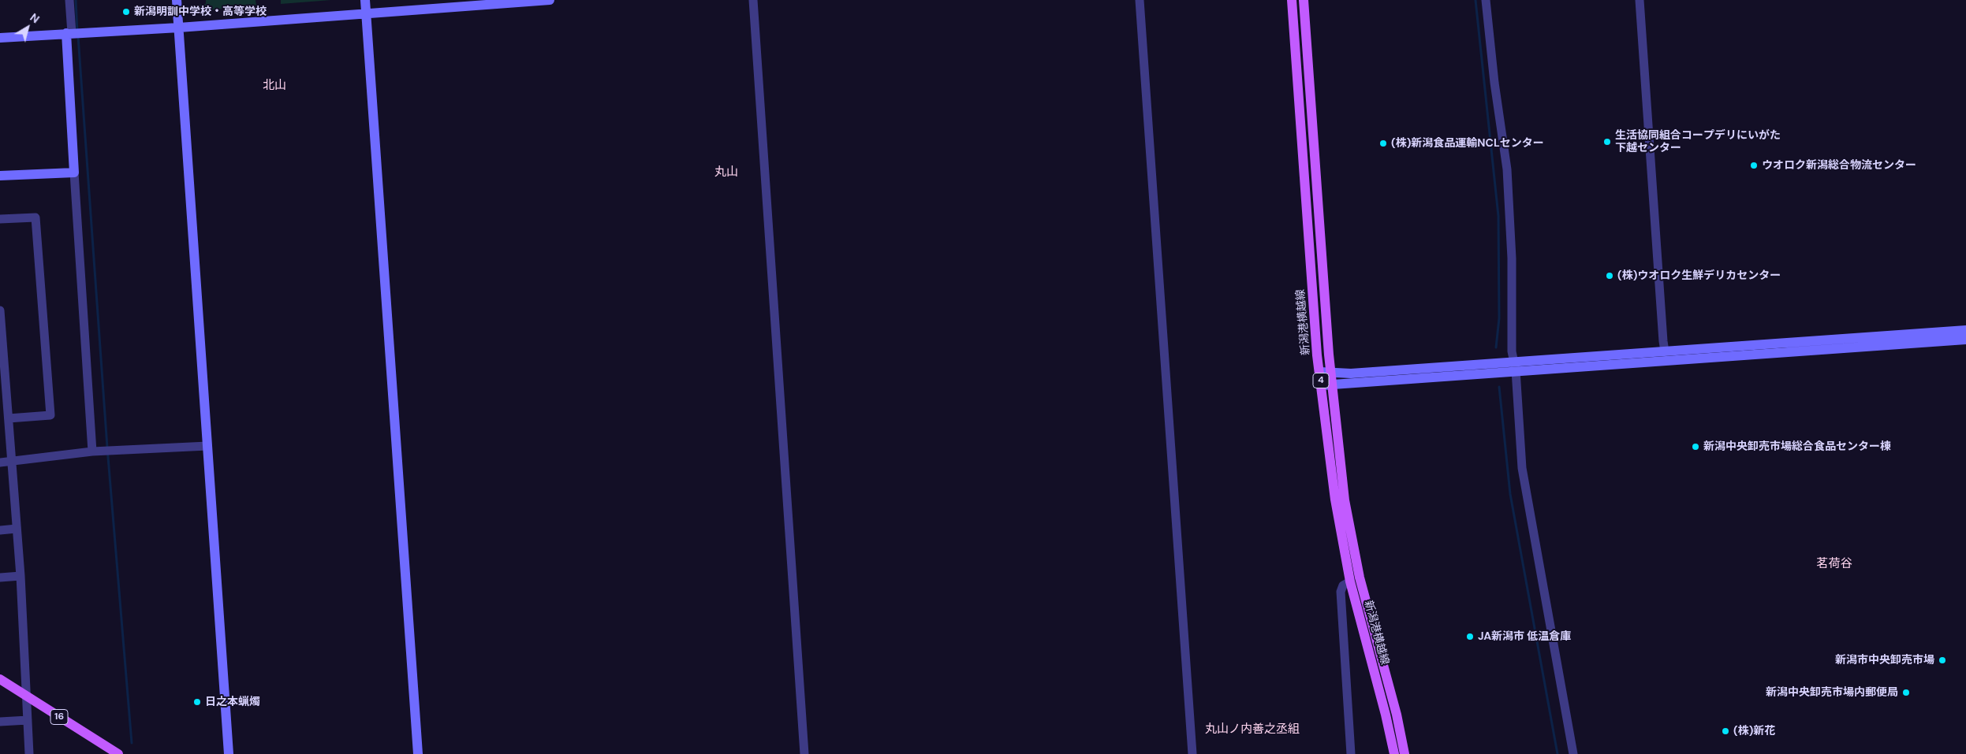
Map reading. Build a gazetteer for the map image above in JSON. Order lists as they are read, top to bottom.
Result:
{
  "streets": {
    "main road": ["新潟港横越線", "4", "16"]
  },
  "districts": [
    "北山",
    "丸山",
    "茗荷谷",
    "丸山ノ内善之丞組"
  ],
  "places": [
    "新潟明訓中学校・高等学校",
    "生活協同組合コープデリにいがた 下越センター",
    "(株)新潟食品運輸NCLセンター",
    "ウオロク新潟総合物流センター",
    "(株)ウオロク生鮮デリカセンター",
    "新潟中央卸売市場総合食品センター棟",
    "JA新潟市 低温倉庫",
    "新潟市中央卸売市場",
    "新潟中央卸売市場内郵便局",
    "日之本蝋燭",
    "(株)新花"
  ],
  "north": "top right"
}
